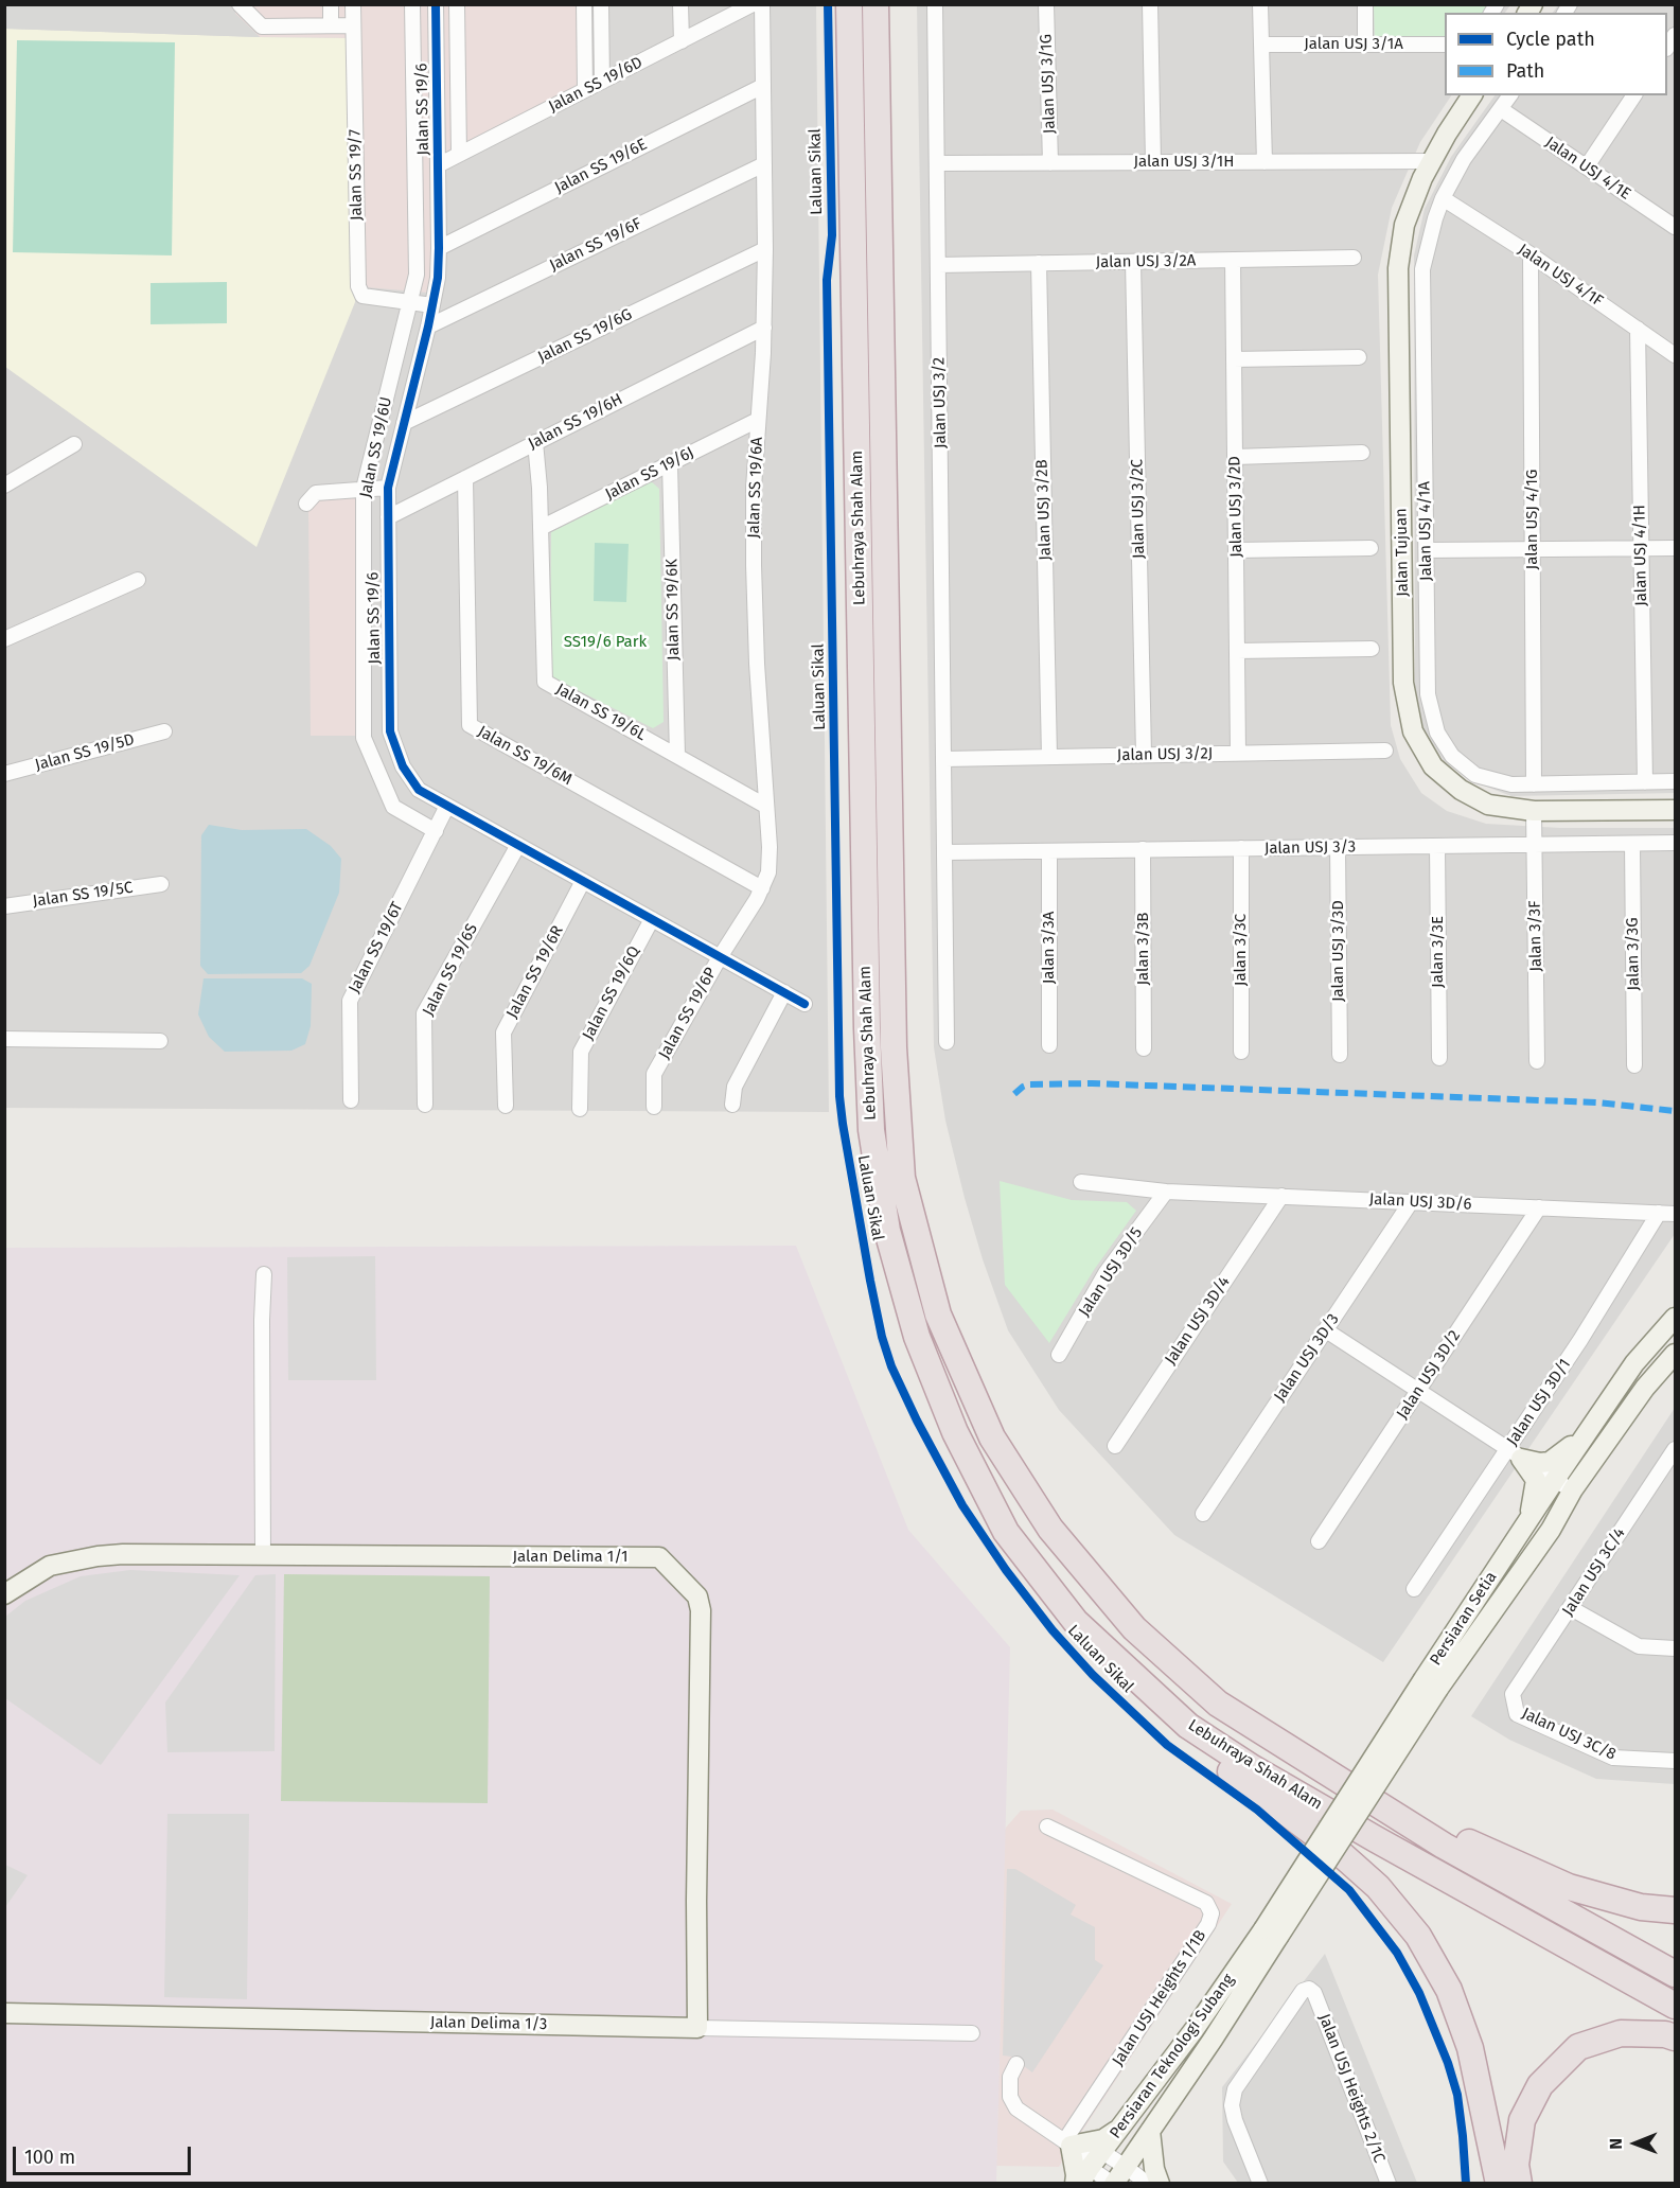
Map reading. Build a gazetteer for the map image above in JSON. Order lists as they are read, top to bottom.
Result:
{
  "streets": {
    "highway": ["Lebuhraya Shah Alam"],
    "street": [
      "Jalan USJ 3/1A",
      "Jalan USJ 3/1G",
      "Jalan SS 19/6D",
      "Jalan SS 19/6",
      "Jalan USJ 3/1H",
      "Jalan SS 19/6E",
      "Jalan USJ 4/1E",
      "Jalan SS 19/7",
      "Jalan SS 19/6F",
      "Jalan USJ 3/2A",
      "Jalan USJ 4/1F",
      "Jalan SS 19/6G",
      "Jalan USJ 3/2",
      "Jalan SS 19/6H",
      "Jalan SS 19/6U",
      "Jalan SS 19/6J",
      "Jalan SS 19/6A",
      "Jalan USJ 3/2D",
      "Jalan USJ 3/2C",
      "Jalan USJ 3/2B",
      "Jalan USJ 4/1G",
      "Jalan USJ 4/1A",
      "Jalan Tujuan",
      "Jalan USJ 4/1H",
      "Jalan SS 19/6K",
      "Jalan SS 19/6L",
      "Jalan SS 19/5D",
      "Jalan USJ 3/2J",
      "Jalan SS 19/6M",
      "Jalan USJ 3/3",
      "Jalan SS 19/5C",
      "Jalan 3/3F",
      "Jalan SS 19/6T",
      "Jalan 3/3A",
      "Jalan 3/3B",
      "Jalan 3/3C",
      "Jalan USJ 3/3D",
      "Jalan 3/3E",
      "Jalan 3/3G",
      "Jalan SS 19/6S",
      "Jalan SS 19/6R",
      "Jalan SS 19/6Q",
      "Jalan SS 19/6P",
      "Jalan USJ 3D/6",
      "Jalan USJ 3D/5",
      "Jalan USJ 3D/4",
      "Jalan USJ 3D/3",
      "Jalan USJ 3D/2",
      "Jalan USJ 3D/1",
      "Jalan Delima 1/1",
      "Jalan USJ 3C/4",
      "Persiaran Setia",
      "Jalan USJ 3C/8",
      "Jalan USJ Heights 1/1B",
      "Jalan Delima 1/3",
      "Persiaran Teknologi Subang",
      "Jalan USJ Heights 2/1C"
    ],
    "cycle path": ["Laluan Sikal"]
  },
  "crossings": [
    ["Jalan USJ 3/1G", "Jalan USJ 3/1H"],
    ["Jalan SS 19/6D", "Jalan SS 19/6"],
    ["Jalan SS 19/6", "Jalan SS 19/6E"],
    ["Jalan SS 19/6", "Jalan SS 19/7"],
    ["Jalan SS 19/6", "Jalan SS 19/6F"],
    ["Jalan SS 19/6", "Jalan SS 19/6G"],
    ["Jalan SS 19/6", "Jalan SS 19/6H"],
    ["Jalan SS 19/6", "Jalan SS 19/6A"],
    ["Jalan SS 19/6", "Jalan SS 19/6T"],
    ["Jalan SS 19/6", "Jalan SS 19/6S"],
    ["Jalan SS 19/6", "Jalan SS 19/6R"],
    ["Jalan SS 19/6", "Jalan SS 19/6Q"],
    ["Jalan SS 19/6", "Jalan SS 19/6P"],
    ["Jalan USJ 3/1H", "Jalan USJ 3/2"],
    ["Jalan USJ 3/1H", "Jalan Tujuan"],
    ["Jalan SS 19/6E", "Jalan SS 19/6A"],
    ["Jalan USJ 4/1E", "Jalan USJ 4/1A"],
    ["Jalan SS 19/7", "Jalan SS 19/6U"],
    ["Jalan SS 19/6F", "Jalan SS 19/6A"],
    ["Jalan USJ 3/2A", "Jalan USJ 3/2"],
    ["Jalan USJ 3/2A", "Jalan USJ 3/2D"],
    ["Jalan USJ 3/2A", "Jalan USJ 3/2C"],
    ["Jalan USJ 3/2A", "Jalan USJ 3/2B"],
    ["Jalan USJ 4/1F", "Jalan USJ 4/1G"],
    ["Jalan USJ 4/1F", "Jalan USJ 4/1A"],
    ["Jalan USJ 4/1F", "Jalan USJ 4/1H"],
    ["Jalan SS 19/6G", "Jalan SS 19/6A"],
    ["Jalan USJ 3/2", "Jalan USJ 3/2J"],
    ["Jalan USJ 3/2", "Jalan USJ 3/3"],
    ["Jalan SS 19/6H", "Jalan SS 19/6A"],
    ["Jalan SS 19/6H", "Jalan SS 19/6L"],
    ["Jalan SS 19/6H", "Jalan SS 19/6M"],
    ["Jalan SS 19/6U", "Jalan SS 19/6T"],
    ["Jalan SS 19/6J", "Jalan SS 19/6A"],
    ["Jalan SS 19/6J", "Jalan SS 19/6K"],
    ["Jalan SS 19/6J", "Jalan SS 19/6L"],
    ["Jalan SS 19/6A", "Jalan SS 19/6L"],
    ["Jalan SS 19/6A", "Jalan SS 19/6M"],
    ["Jalan SS 19/6A", "Jalan SS 19/6P"],
    ["Jalan USJ 3/2D", "Jalan USJ 3/2J"],
    ["Jalan USJ 3/2C", "Jalan USJ 3/2J"],
    ["Jalan USJ 3/2B", "Jalan USJ 3/2J"],
    ["Jalan USJ 4/1G", "Jalan USJ 4/1A"],
    ["Jalan USJ 4/1A", "Jalan USJ 4/1H"],
    ["Jalan Tujuan", "Jalan 3/3F"],
    ["Jalan SS 19/6K", "Jalan SS 19/6L"],
    ["Jalan USJ 3/3", "Jalan 3/3F"],
    ["Jalan USJ 3/3", "Jalan 3/3A"],
    ["Jalan USJ 3/3", "Jalan 3/3B"],
    ["Jalan USJ 3/3", "Jalan 3/3C"],
    ["Jalan USJ 3/3", "Jalan USJ 3/3D"],
    ["Jalan USJ 3/3", "Jalan 3/3E"],
    ["Jalan USJ 3/3", "Jalan 3/3G"],
    ["Jalan USJ 3D/6", "Jalan USJ 3D/5"],
    ["Jalan USJ 3D/6", "Jalan USJ 3D/4"],
    ["Jalan USJ 3D/6", "Jalan USJ 3D/3"],
    ["Jalan USJ 3D/6", "Jalan USJ 3D/2"],
    ["Jalan USJ 3D/6", "Jalan USJ 3D/1"],
    ["Jalan Delima 1/1", "Jalan Delima 1/3"],
    ["Jalan USJ 3C/4", "Jalan USJ 3C/8"],
    ["Persiaran Setia", "Persiaran Teknologi Subang"],
    ["Jalan USJ Heights 1/1B", "Persiaran Teknologi Subang"]
  ],
  "parks": ["SS19/6 Park"],
  "legend": ["Cycle path", "Path"],
  "scale_bar": "100 m",
  "north": "left"
}
